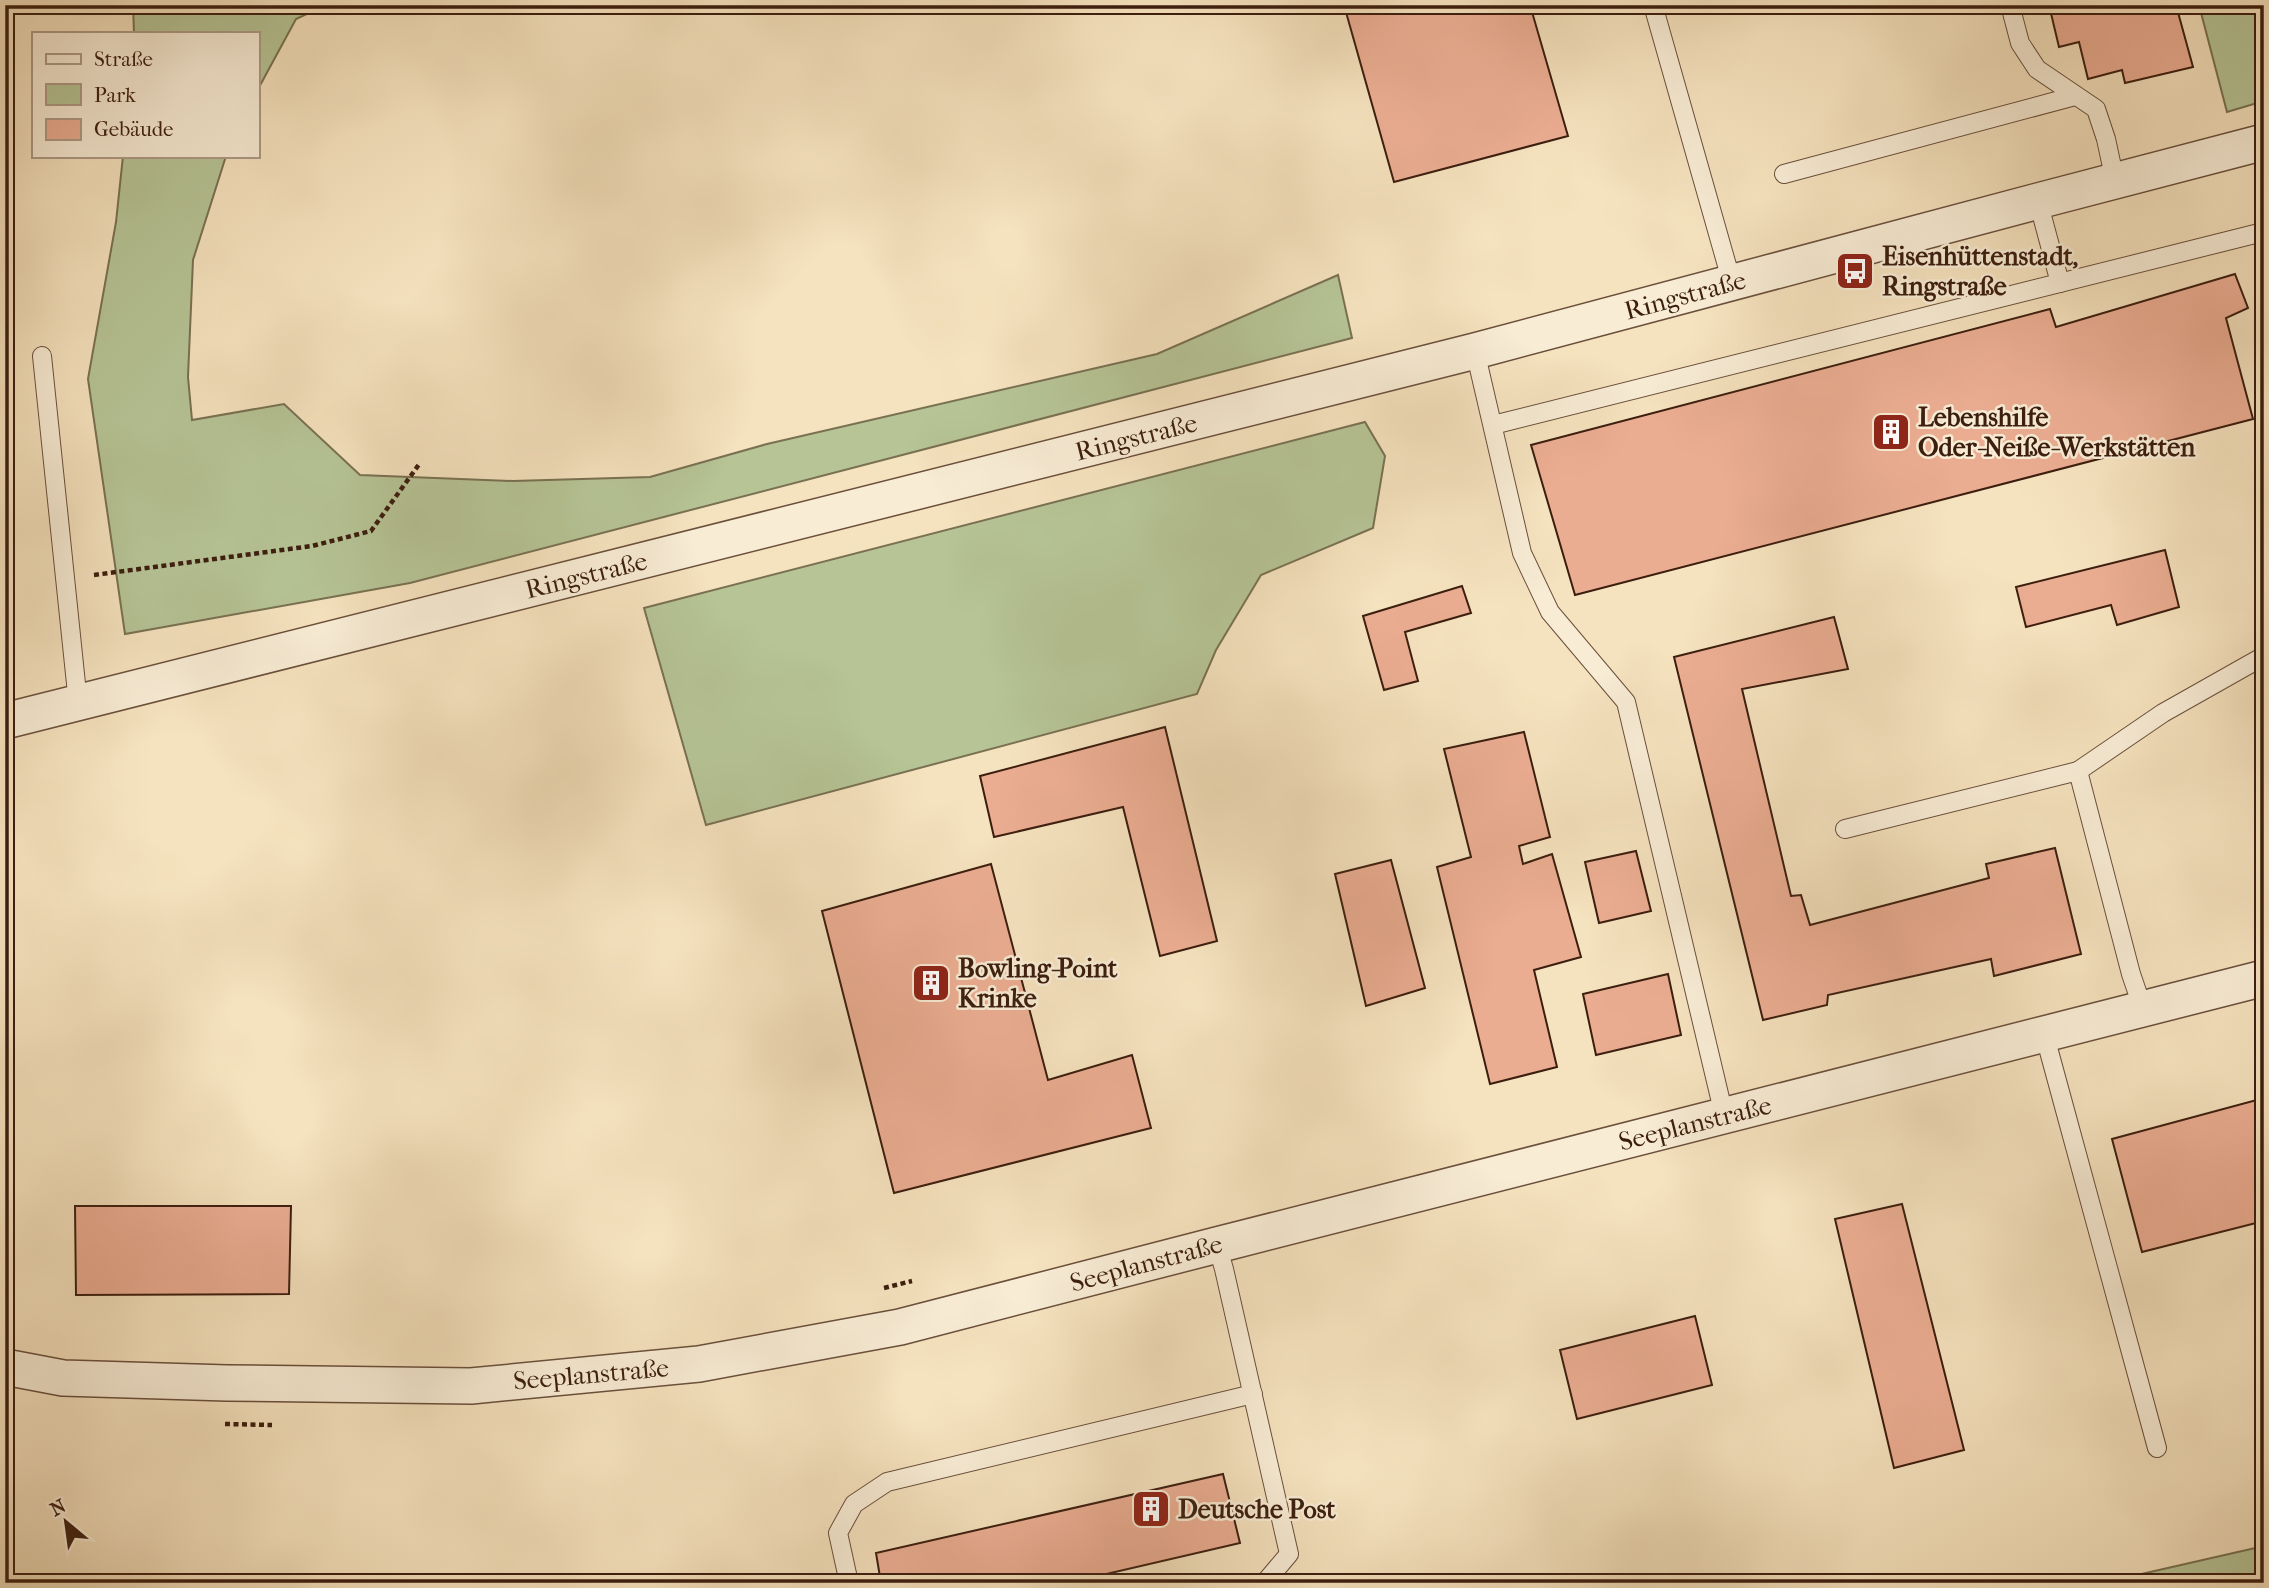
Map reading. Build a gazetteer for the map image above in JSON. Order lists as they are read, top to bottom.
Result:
{
  "streets": {
    "street": ["Ringstraße", "Seeplanstraße"]
  },
  "places": {
    "bus stop": ["Eisenhüttenstadt, Ringstraße"],
    "building": ["Lebenshilfe Oder-Neiße-Werkstätten", "Bowling-Point Krinke", "Deutsche Post"]
  },
  "legend": ["Straße", "Park", "Gebäude"],
  "north": "top left"
}
